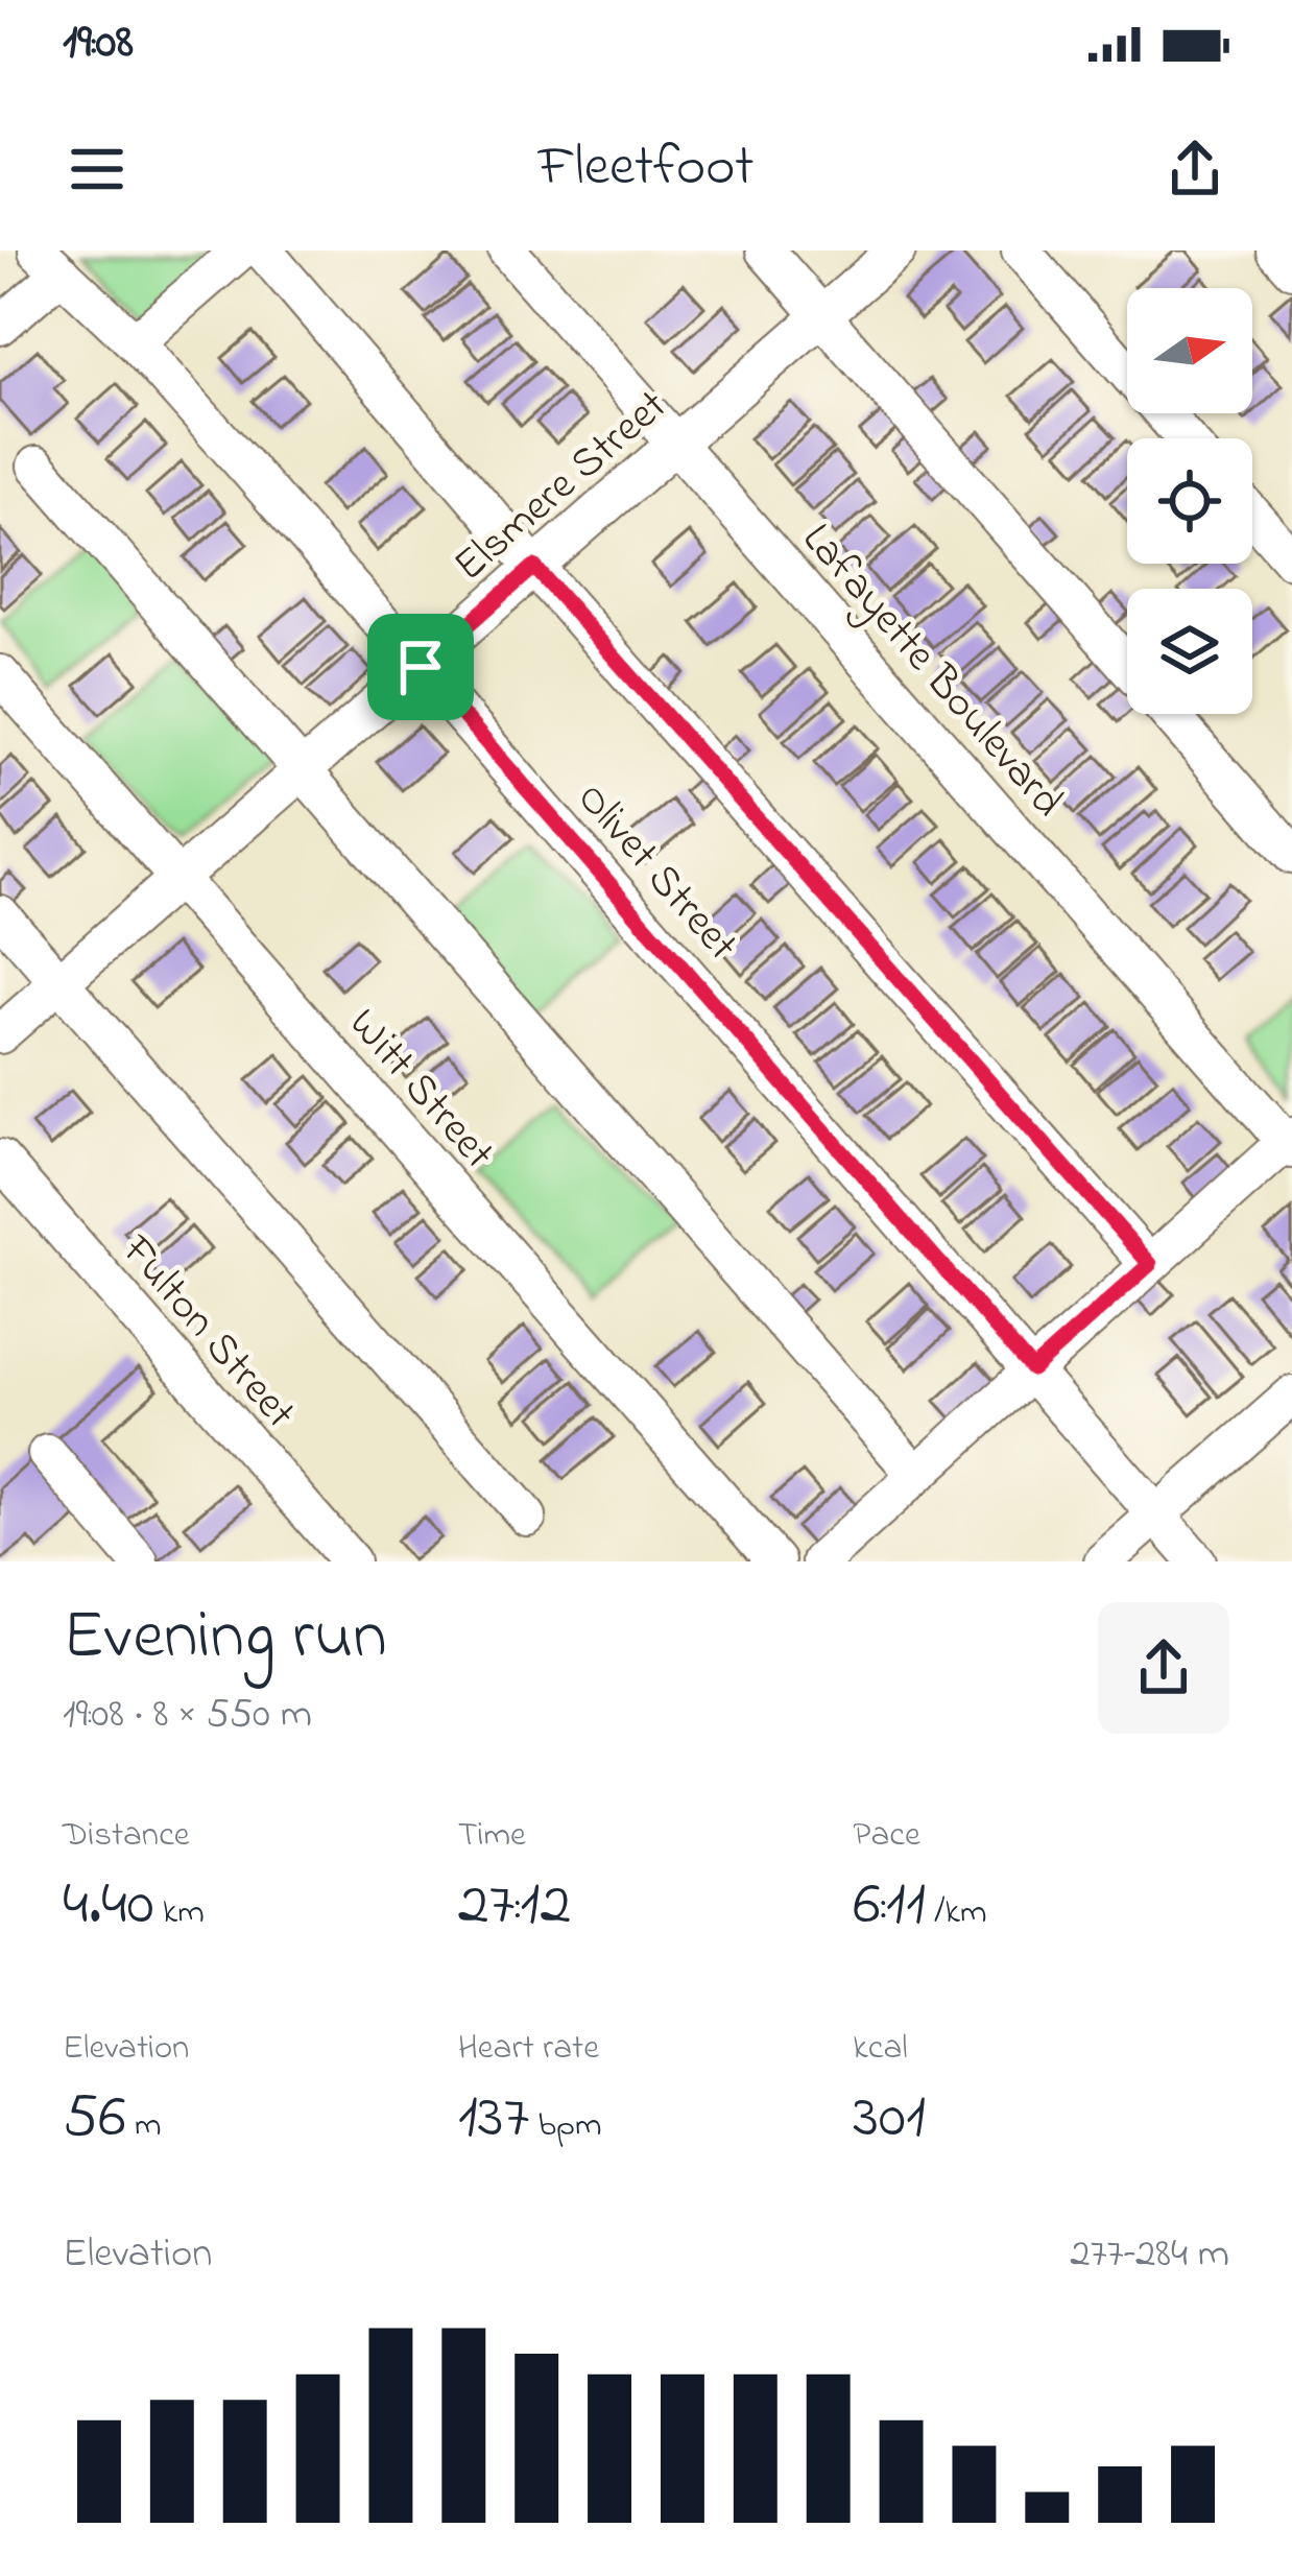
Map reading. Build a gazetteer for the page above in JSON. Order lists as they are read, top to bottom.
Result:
{
  "streets": {
    "street": [
      "Elsmere Street",
      "Lafayette Boulevard",
      "Olivet Street",
      "Witt Street",
      "Fulton Street"
    ]
  },
  "crossings": [
    ["Elsmere Street", "Lafayette Boulevard"],
    ["Elsmere Street", "Olivet Street"],
    ["Elsmere Street", "Witt Street"]
  ],
  "north": "right",
  "page": {
    "status": "19:08",
    "header": "Fleetfoot",
    "heading": ["Evening run", "19:08 · 8 × 550 m"],
    "stats": [
      ["Distance", "4.40 km"],
      ["Time", "27:12"],
      ["Pace", "6:11 /km"],
      ["Elevation", "56 m"],
      ["Heart rate", "137 bpm"],
      ["kcal", "301"]
    ],
    "chart": ["Elevation", "277–284 m"]
  }
}
